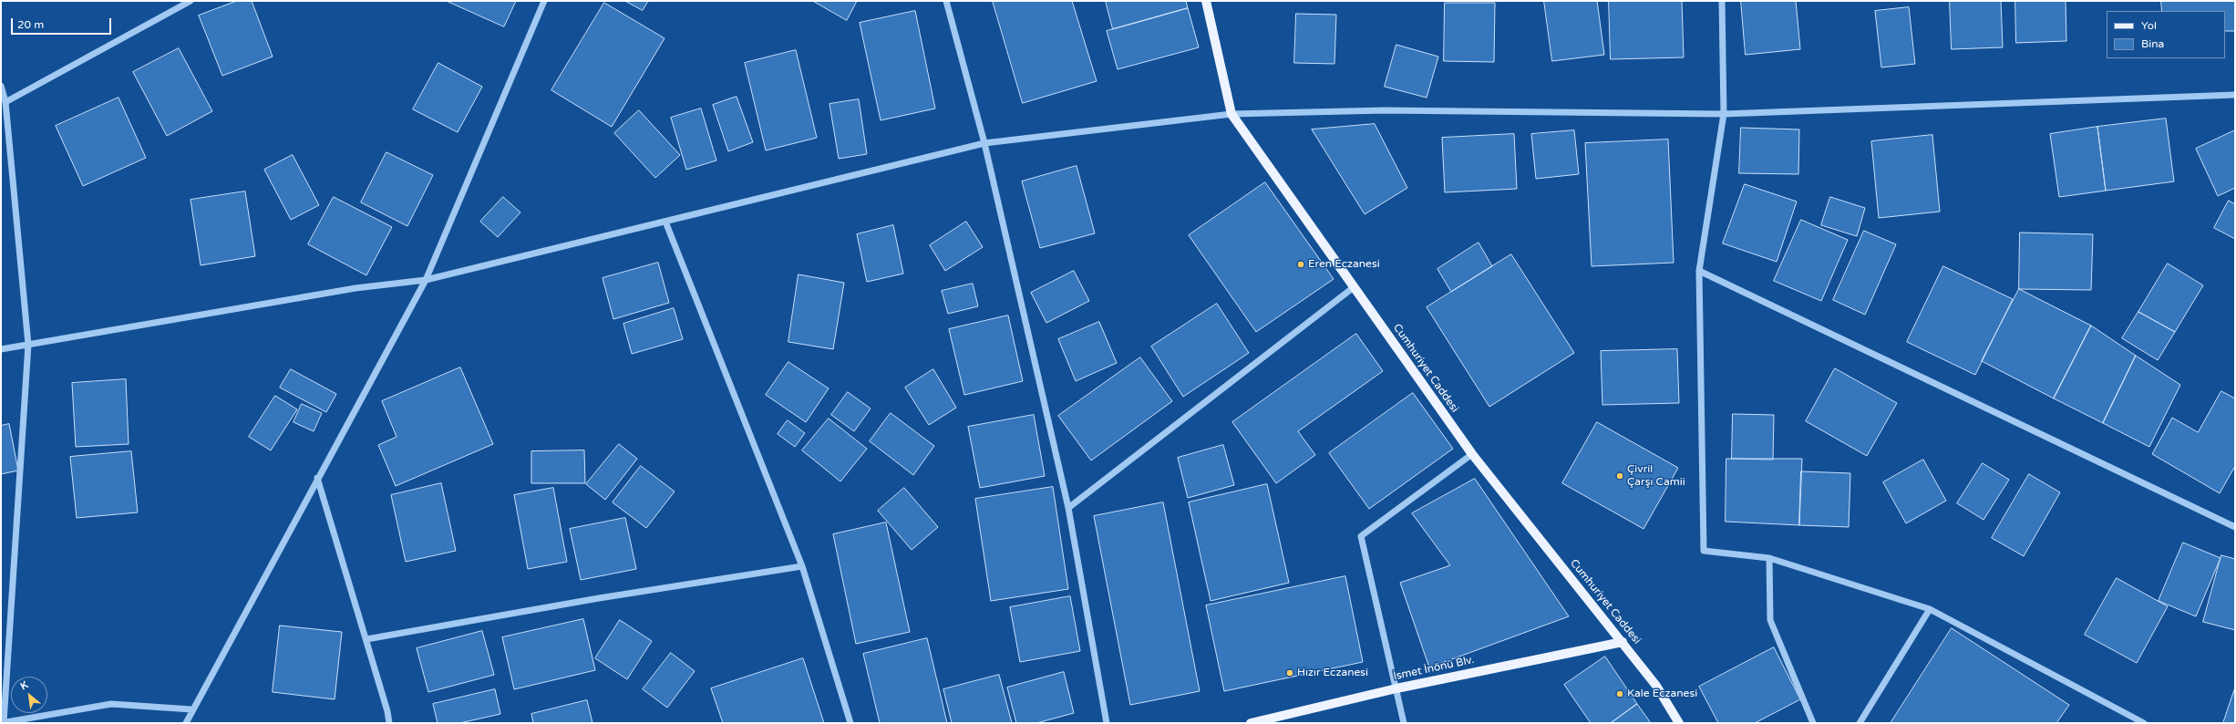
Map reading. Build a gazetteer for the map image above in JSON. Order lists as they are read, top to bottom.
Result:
{
  "streets": {
    "main road": ["Cumhuriyet Caddesi", "İsmet İnönü Blv."]
  },
  "crossings": [
    ["Cumhuriyet Caddesi", "İsmet İnönü Blv."]
  ],
  "places": [
    "Eren Eczanesi",
    "Çivril Çarşı Camii",
    "Hızır Eczanesi",
    "Kale Eczanesi"
  ],
  "legend": ["Yol", "Bina"],
  "scale_bar": "20 m",
  "north": "top left"
}
